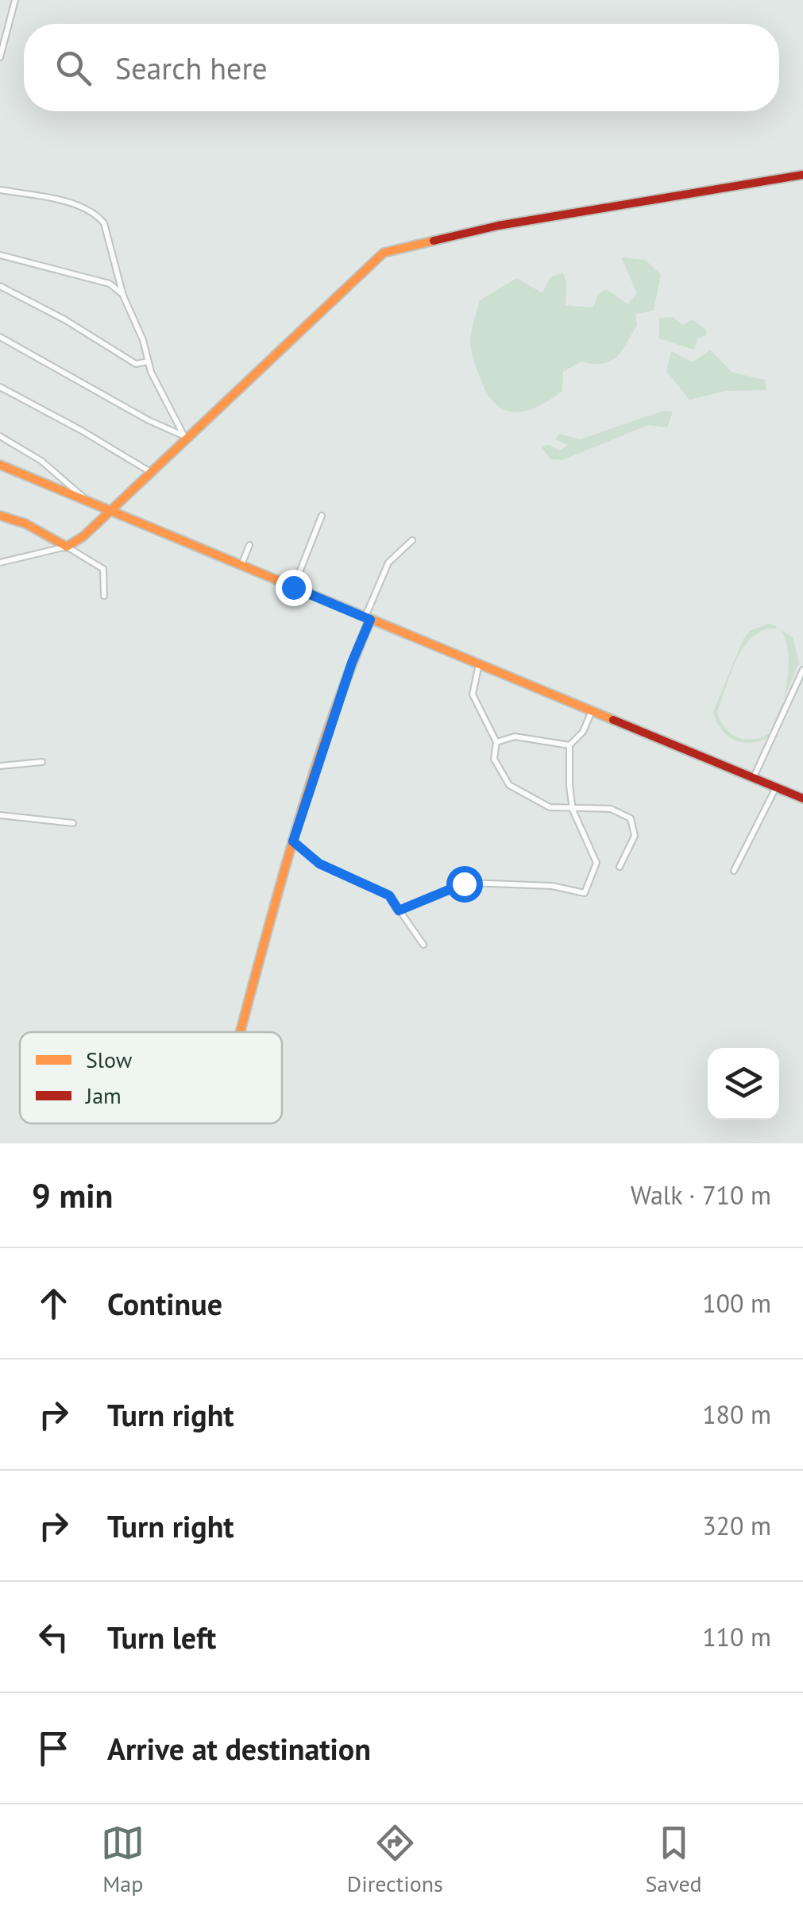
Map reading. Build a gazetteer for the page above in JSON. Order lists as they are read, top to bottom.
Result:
{
  "legend": ["Slow", "Jam"],
  "page": {
    "search": "Search here",
    "heading": ["9 min", "Walk · 710 m"],
    "list": [
      ["Continue", "100 m"],
      ["Turn right", "180 m"],
      ["Turn right", "320 m"],
      ["Turn left", "110 m"],
      "Arrive at destination"
    ],
    "nav": ["Map", "Directions", "Saved"]
  }
}
